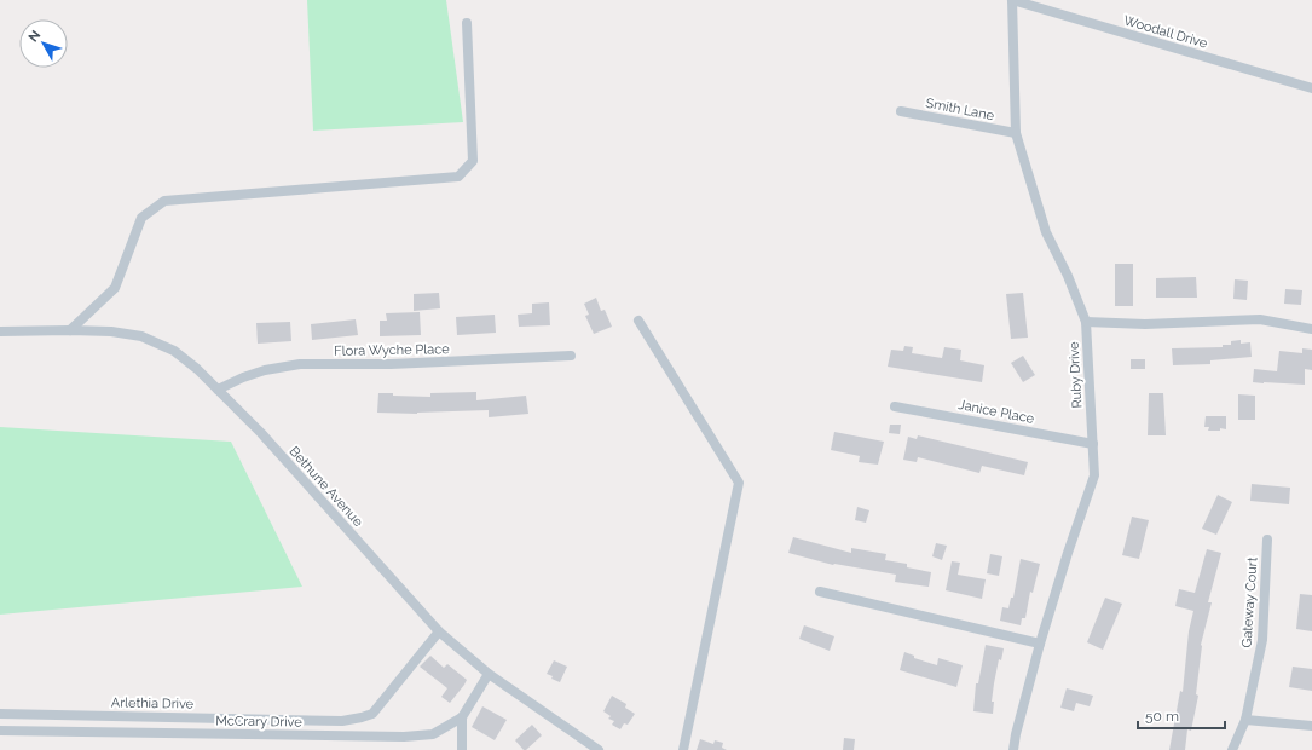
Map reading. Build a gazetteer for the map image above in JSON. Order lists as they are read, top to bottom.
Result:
{
  "streets": {
    "street": [
      "Woodall Drive",
      "Smith Lane",
      "Flora Wyche Place",
      "Ruby Drive",
      "Janice Place",
      "Bethune Avenue",
      "Gateway Court",
      "Arlethia Drive",
      "McCrary Drive"
    ]
  },
  "crossings": [
    ["Woodall Drive", "Ruby Drive"],
    ["Smith Lane", "Ruby Drive"],
    ["Flora Wyche Place", "Bethune Avenue"],
    ["Ruby Drive", "Janice Place"],
    ["Bethune Avenue", "Arlethia Drive"],
    ["Bethune Avenue", "McCrary Drive"]
  ],
  "scale_bar": "50 m",
  "north": "top left"
}
